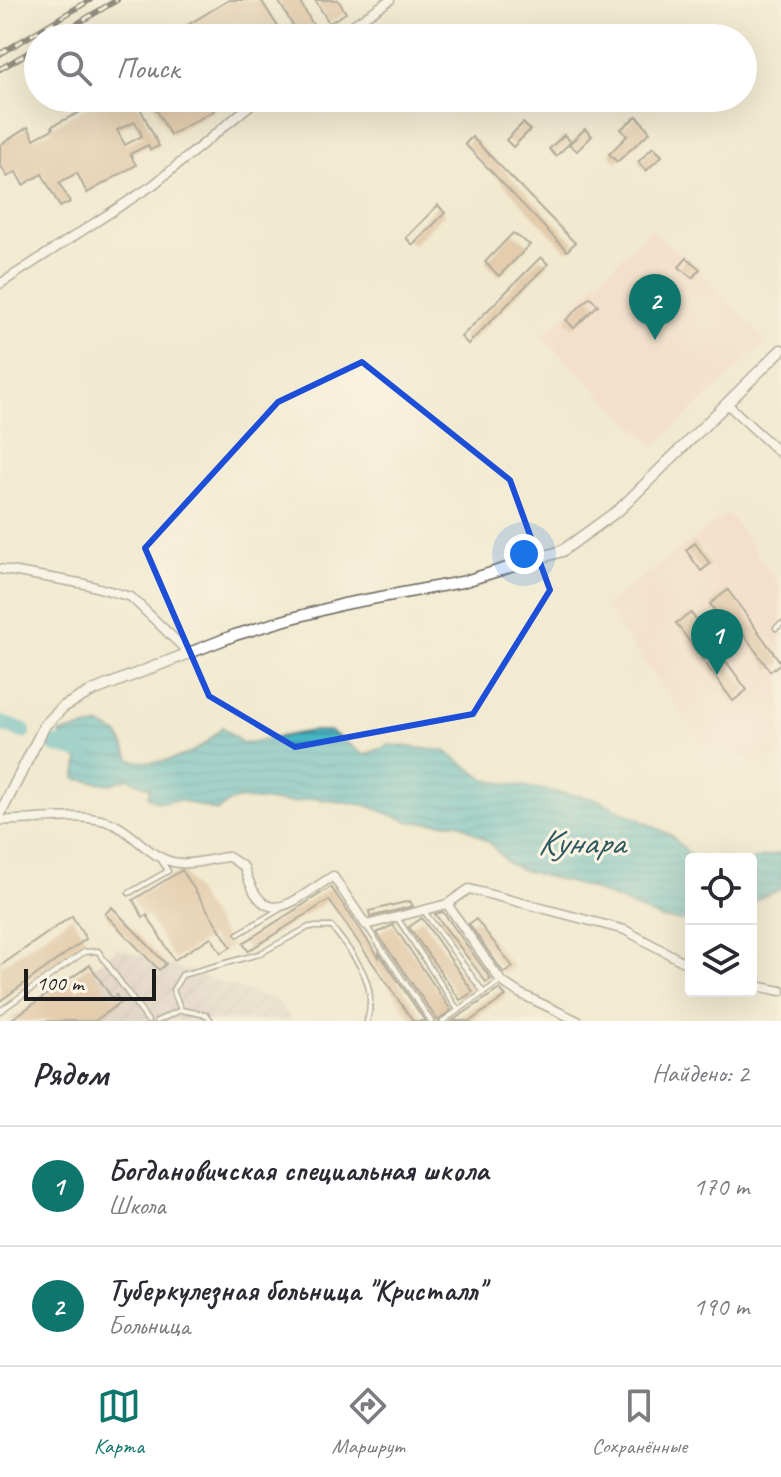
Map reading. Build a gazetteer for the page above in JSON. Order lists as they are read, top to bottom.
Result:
{
  "water": ["Кунара"],
  "scale_bar": "100 m",
  "page": {
    "search": "Поиск",
    "pins": ["2", "1"],
    "scale": "100 m",
    "heading": ["Рядом", "Найдено: 2"],
    "list": [
      {
        "mark": "1",
        "name": "Богдановичская специальная школа",
        "note": "Школа",
        "value": "170 m"
      },
      {
        "mark": "2",
        "name": "Туберкулезная больница \"Кристалл\"",
        "note": "Больница",
        "value": "190 m"
      }
    ],
    "nav": ["Карта", "Маршрут", "Сохранённые"]
  }
}
